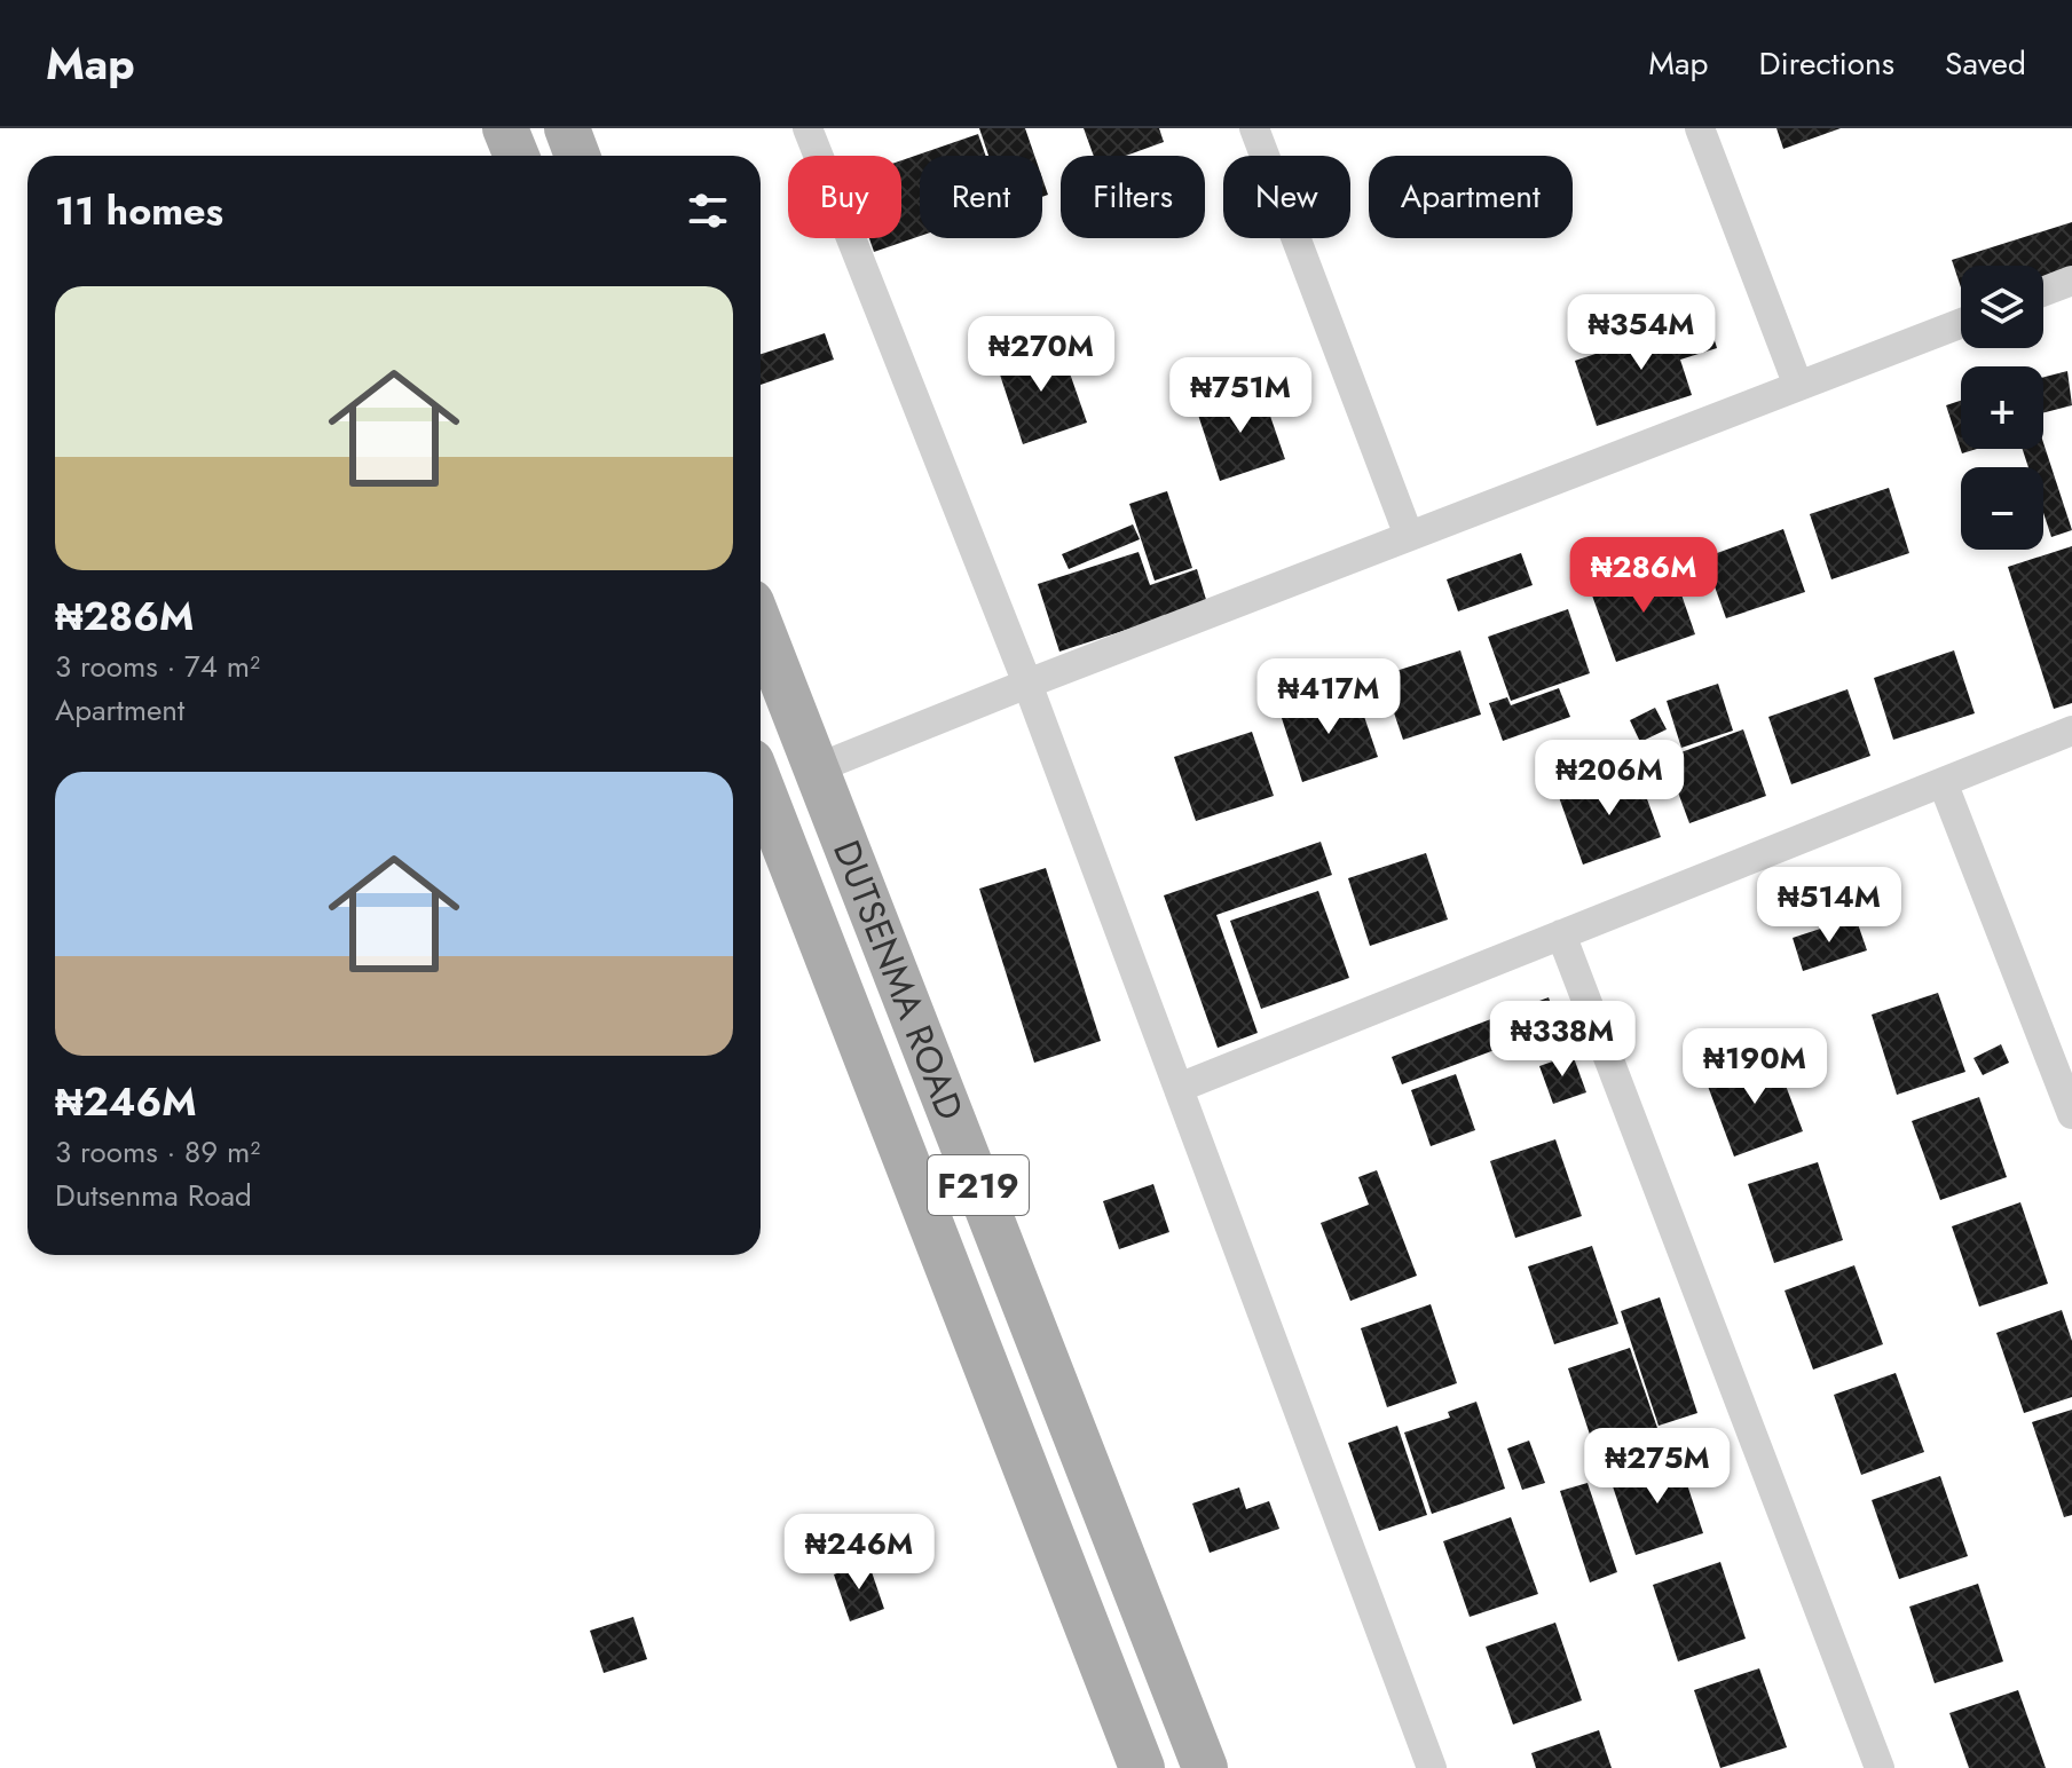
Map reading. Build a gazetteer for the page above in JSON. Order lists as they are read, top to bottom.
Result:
{
  "streets": {
    "main road": ["DUTSENMA ROAD", "F219"]
  },
  "page": {
    "header": "Map",
    "nav": ["Map", "Directions", "Saved"],
    "chip": [
      "Buy",
      "Rent",
      "Filters",
      "New",
      "Apartment"
    ],
    "heading": "11 homes",
    "map_buttons": ["+", "−"],
    "list": [
      {
        "name": "₦286M",
        "note": "3 rooms · 74 m² · Apartment"
      },
      {
        "name": "₦246M",
        "note": "3 rooms · 89 m² · Dutsenma Road"
      }
    ],
    "price": [
      "₦354M",
      "₦270M",
      "₦751M",
      "₦286M",
      "₦417M",
      "₦206M",
      "₦514M",
      "₦338M",
      "₦190M",
      "₦275M",
      "₦246M"
    ]
  }
}
